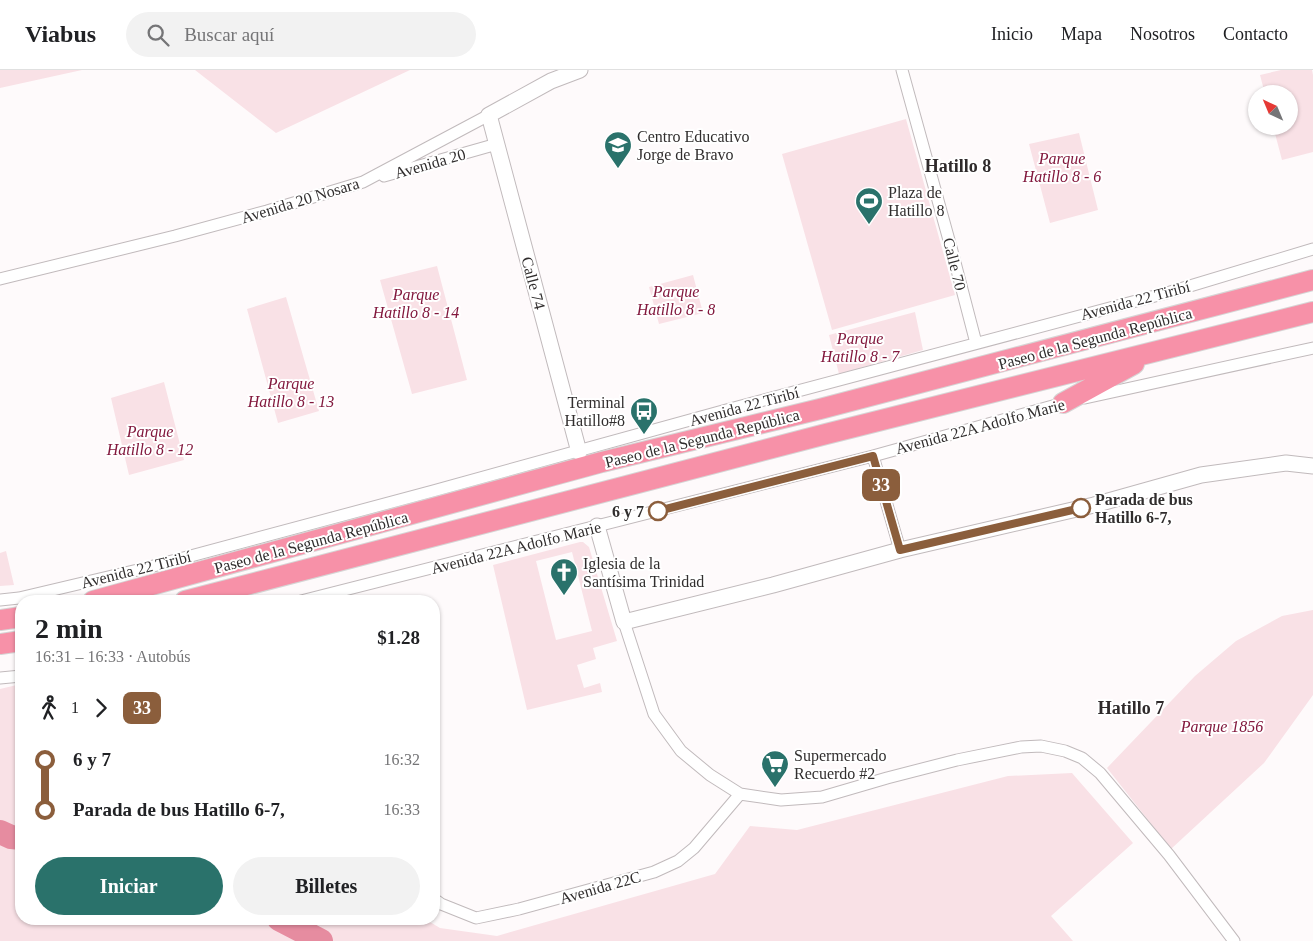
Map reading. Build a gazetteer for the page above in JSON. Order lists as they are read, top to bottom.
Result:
{
  "streets": {
    "highway": ["Paseo de la Segunda República"],
    "street": [
      "Avenida 20",
      "Avenida 20 Nosara",
      "Calle 70",
      "Calle 74",
      "Avenida 22 Tiribí",
      "Avenida 22A Adolfo Marie",
      "Avenida 22C"
    ]
  },
  "crossings": [
    ["Avenida 20", "Avenida 20 Nosara"],
    ["Avenida 20", "Calle 74"],
    ["Avenida 20 Nosara", "Calle 74"],
    ["Calle 70", "Avenida 22 Tiribí"],
    ["Calle 74", "Avenida 22 Tiribí"]
  ],
  "districts": ["Hatillo 8", "Hatillo 7"],
  "parks": [
    "Parque Hatillo 8 - 6",
    "Parque Hatillo 8 - 8",
    "Parque Hatillo 8 - 14",
    "Parque Hatillo 8 - 7",
    "Parque Hatillo 8 - 13",
    "Parque Hatillo 8 - 12",
    "Parque 1856"
  ],
  "places": {
    "school or university": ["Centro Educativo Jorge de Bravo"],
    "sports": ["Plaza de Hatillo 8"],
    "bus stop": ["Terminal Hatillo#8"],
    "other": ["Parada de bus Hatillo 6-7,", "6 y 7"],
    "church": ["Iglesia de la Santísima Trinidad"],
    "supermarket": ["Supermercado Recuerdo #2"]
  },
  "lines": ["bus line 33"],
  "north": "top left",
  "page": {
    "header": "Viabus",
    "search": "Buscar aquí",
    "nav": [
      "Inicio",
      "Mapa",
      "Nosotros",
      "Contacto"
    ],
    "on_map": "33",
    "heading": ["2 min", "16:31 – 16:33 · Autobús", "$1.28"],
    "legs": ["1", "33"],
    "list": [
      {
        "name": "6 y 7",
        "value": "16:32"
      },
      {
        "name": "Parada de bus Hatillo 6-7,",
        "value": "16:33"
      }
    ],
    "buttons": ["Iniciar", "Billetes"]
  }
}
